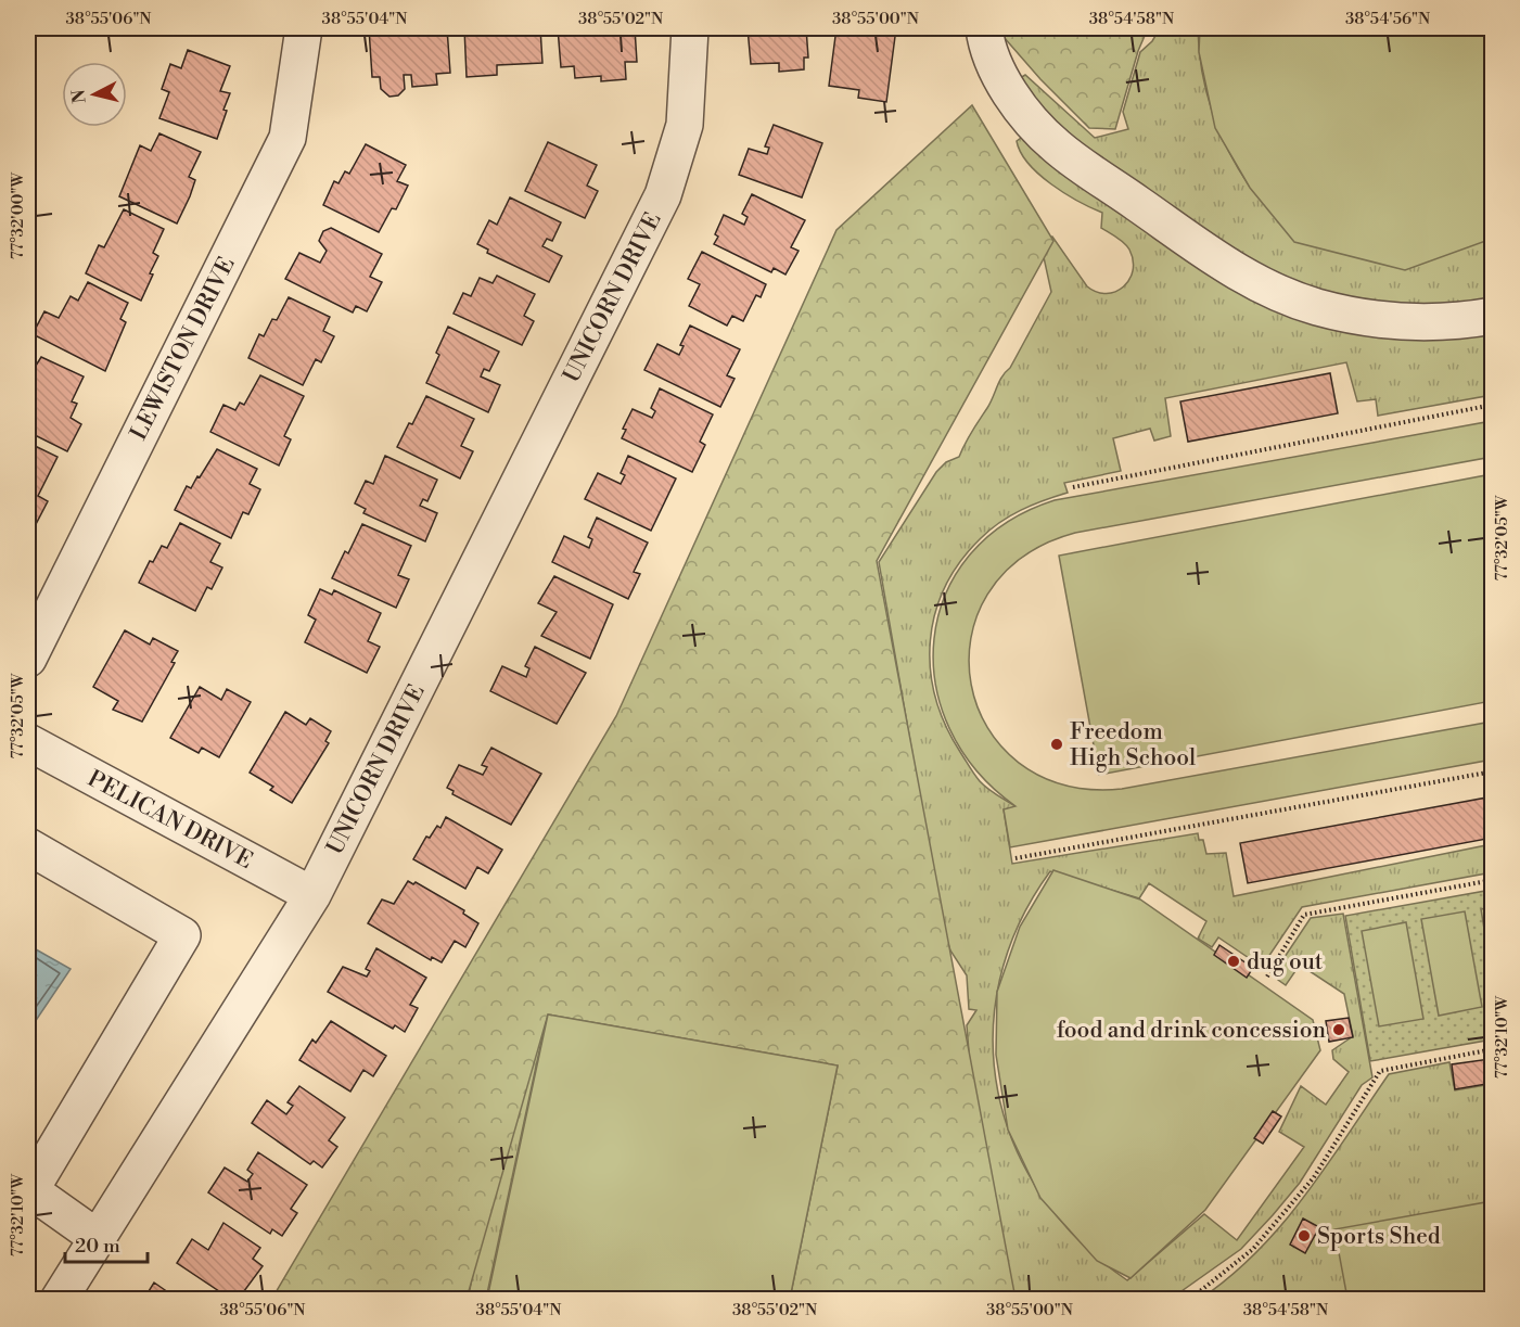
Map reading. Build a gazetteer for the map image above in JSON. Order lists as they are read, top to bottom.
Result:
{
  "streets": {
    "street": ["UNICORN DRIVE", "LEWISTON DRIVE", "PELICAN DRIVE"]
  },
  "crossings": [
    ["UNICORN DRIVE", "PELICAN DRIVE"]
  ],
  "places": [
    "Freedom High School",
    "dug out",
    "food and drink concession",
    "Sports Shed"
  ],
  "scale_bar": "20 m",
  "north": "left",
  "coordinates": [
    "38°55'06\"N",
    "38°55'04\"N",
    "38°55'02\"N",
    "38°55'00\"N",
    "38°54'58\"N",
    "38°54'56\"N",
    "77°32'00\"W",
    "77°32'05\"W",
    "77°32'10\"W"
  ]
}
